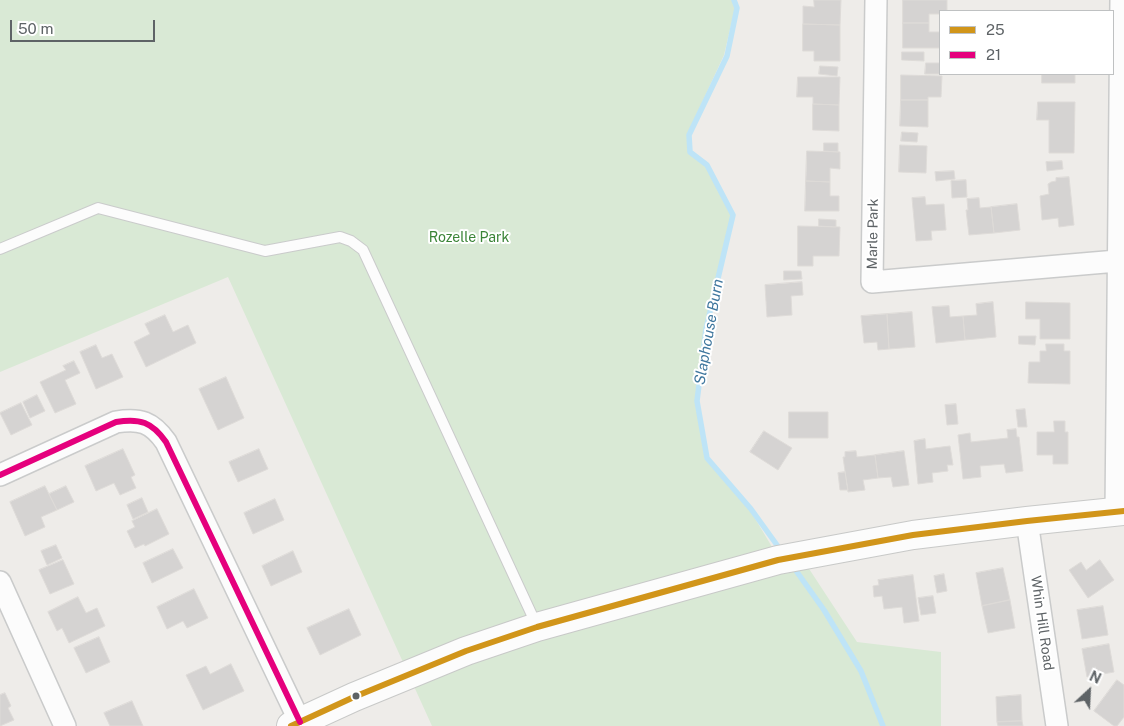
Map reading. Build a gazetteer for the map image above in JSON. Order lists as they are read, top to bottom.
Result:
{
  "streets": {
    "street": ["Marle Park", "Whin Hill Road"]
  },
  "water": ["Slaphouse Burn"],
  "parks": ["Rozelle Park"],
  "lines": ["transit line 21", "transit line 25"],
  "legend": ["25", "21"],
  "scale_bar": "50 m",
  "north": "top right"
}
